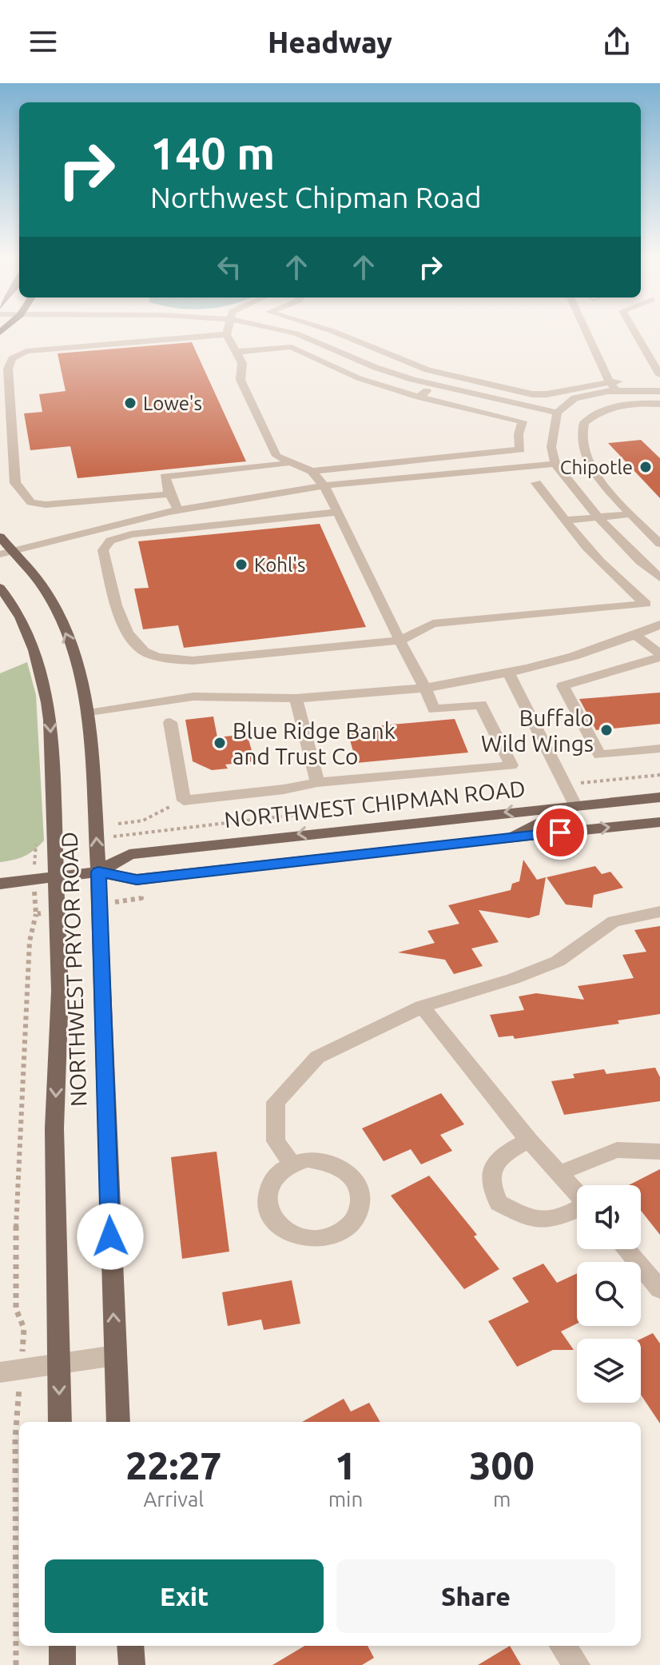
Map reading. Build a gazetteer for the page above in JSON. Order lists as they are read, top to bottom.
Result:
{
  "streets": {
    "main road": ["NORTHWEST CHIPMAN ROAD", "NORTHWEST PRYOR ROAD"]
  },
  "crossings": [
    ["NORTHWEST CHIPMAN ROAD", "NORTHWEST PRYOR ROAD"]
  ],
  "places": [
    "Lowe's",
    "Chipotle",
    "Kohl's",
    "Buffalo Wild Wings",
    "Blue Ridge Bank and Trust Co"
  ],
  "page": {
    "header": "Headway",
    "turn": ["140 m", "Northwest Chipman Road"],
    "eta": [
      "22:27",
      "Arrival",
      "1",
      "min",
      "300",
      "m"
    ],
    "buttons": ["Exit", "Share"]
  }
}
